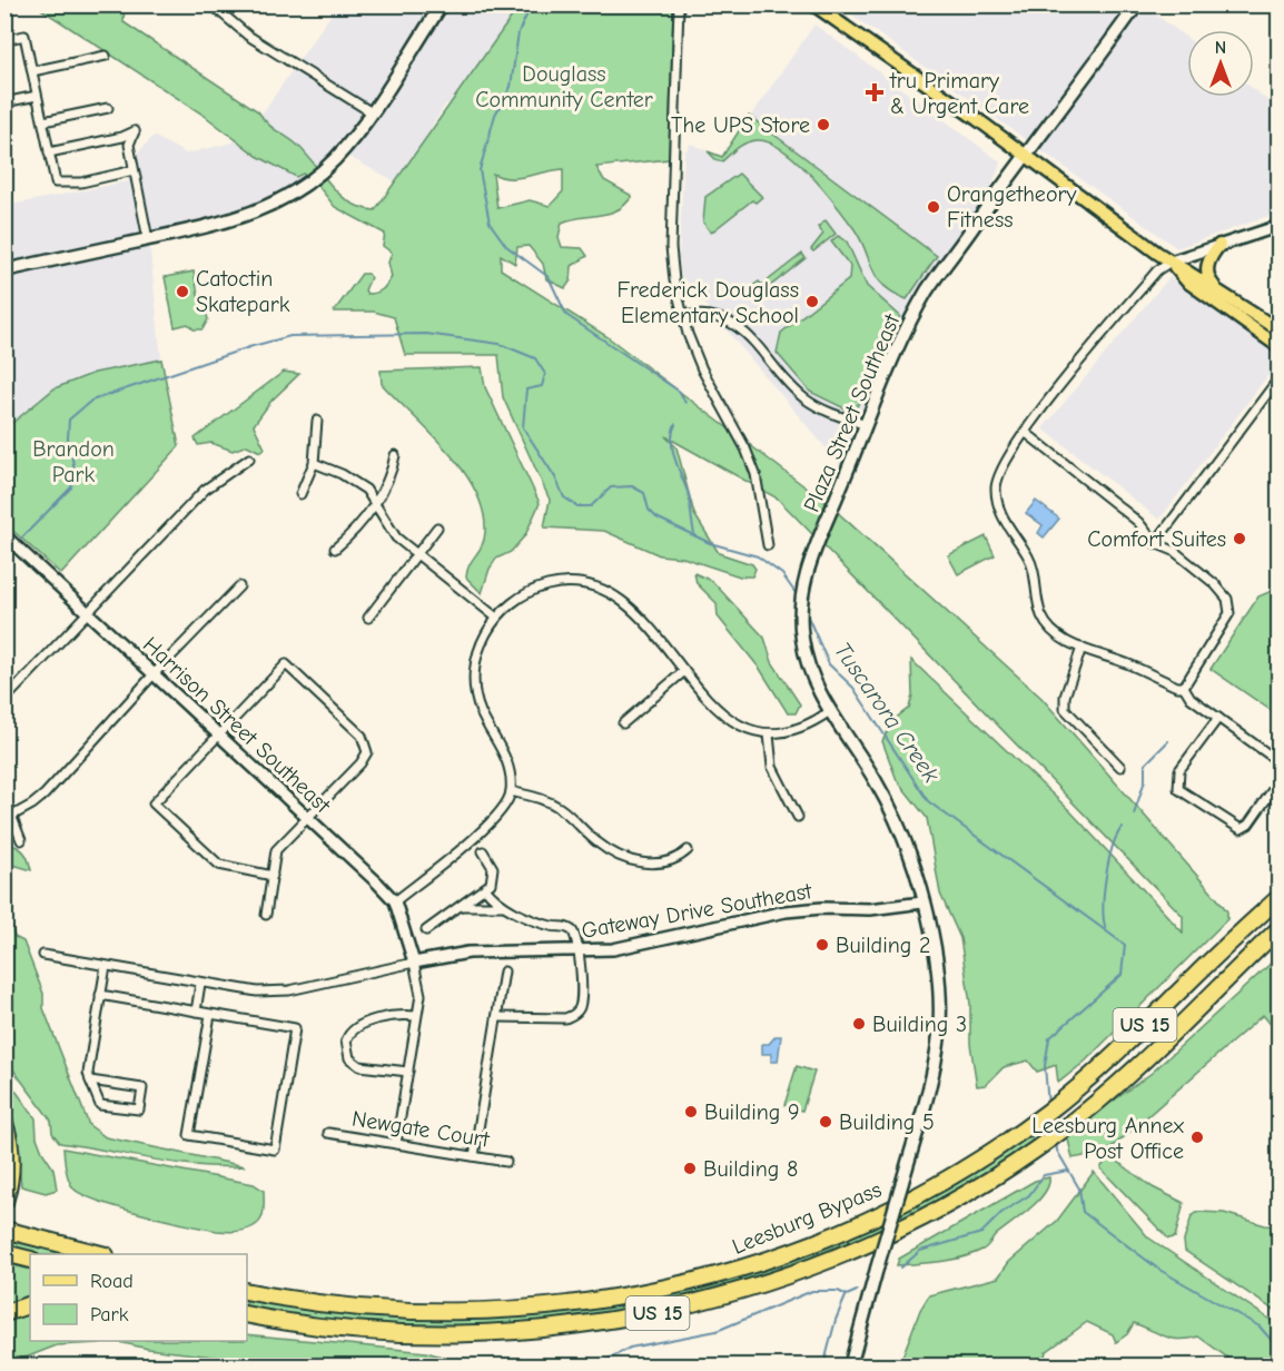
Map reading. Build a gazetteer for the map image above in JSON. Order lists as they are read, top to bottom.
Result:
{
  "streets": {
    "highway": ["US 15", "Leesburg Bypass"],
    "main road": ["Plaza Street Southeast"],
    "street": ["Harrison Street Southeast", "Gateway Drive Southeast", "Newgate Court"]
  },
  "crossings": [
    ["Plaza Street Southeast", "Gateway Drive Southeast"],
    ["Harrison Street Southeast", "Gateway Drive Southeast"]
  ],
  "water": ["Tuscarora Creek"],
  "parks": ["Douglass Community Center", "Brandon Park"],
  "places": {
    "health": ["tru Primary & Urgent Care"],
    "other": [
      "The UPS Store",
      "Orangetheory Fitness",
      "Catoctin Skatepark",
      "Frederick Douglass Elementary School",
      "Comfort Suites",
      "Building 2",
      "Building 3",
      "Building 9",
      "Building 5",
      "Leesburg Annex Post Office",
      "Building 8"
    ]
  },
  "legend": ["Road", "Park"],
  "north": "top"
}
